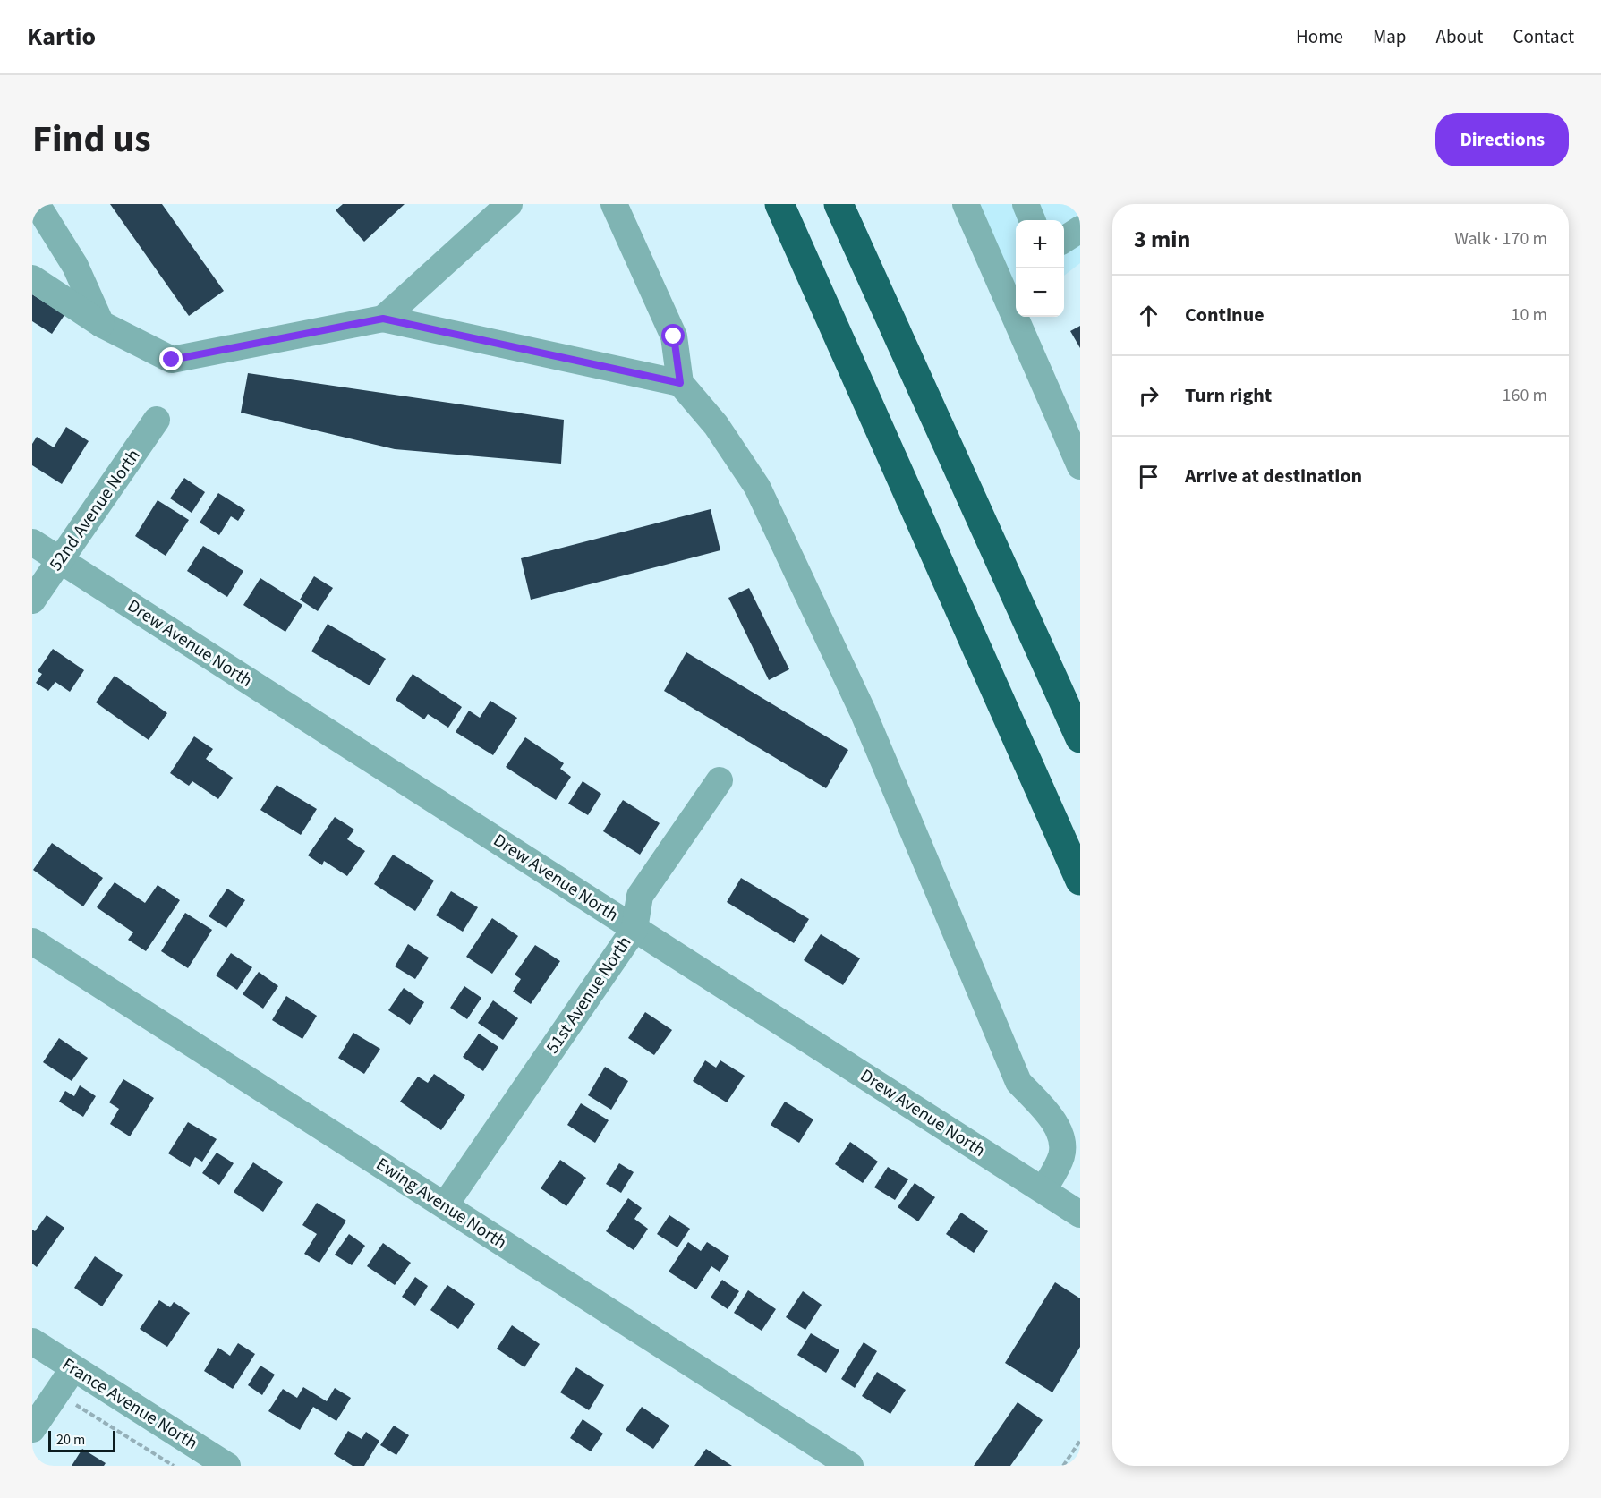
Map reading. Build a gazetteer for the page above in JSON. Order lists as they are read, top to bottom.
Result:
{
  "streets": {
    "street": [
      "52nd Avenue North",
      "Drew Avenue North",
      "51st Avenue North",
      "Ewing Avenue North",
      "France Avenue North"
    ]
  },
  "crossings": [
    ["52nd Avenue North", "Drew Avenue North"],
    ["Drew Avenue North", "51st Avenue North"],
    ["51st Avenue North", "Ewing Avenue North"]
  ],
  "scale_bar": "20 m",
  "page": {
    "header": "Kartio",
    "nav": [
      "Home",
      "Map",
      "About",
      "Contact"
    ],
    "title": "Find us",
    "buttons": "Directions",
    "heading": ["3 min", "Walk · 170 m"],
    "map_buttons": ["+", "−"],
    "list": [
      ["Continue", "10 m"],
      ["Turn right", "160 m"],
      "Arrive at destination"
    ],
    "scale": "20 m"
  }
}
